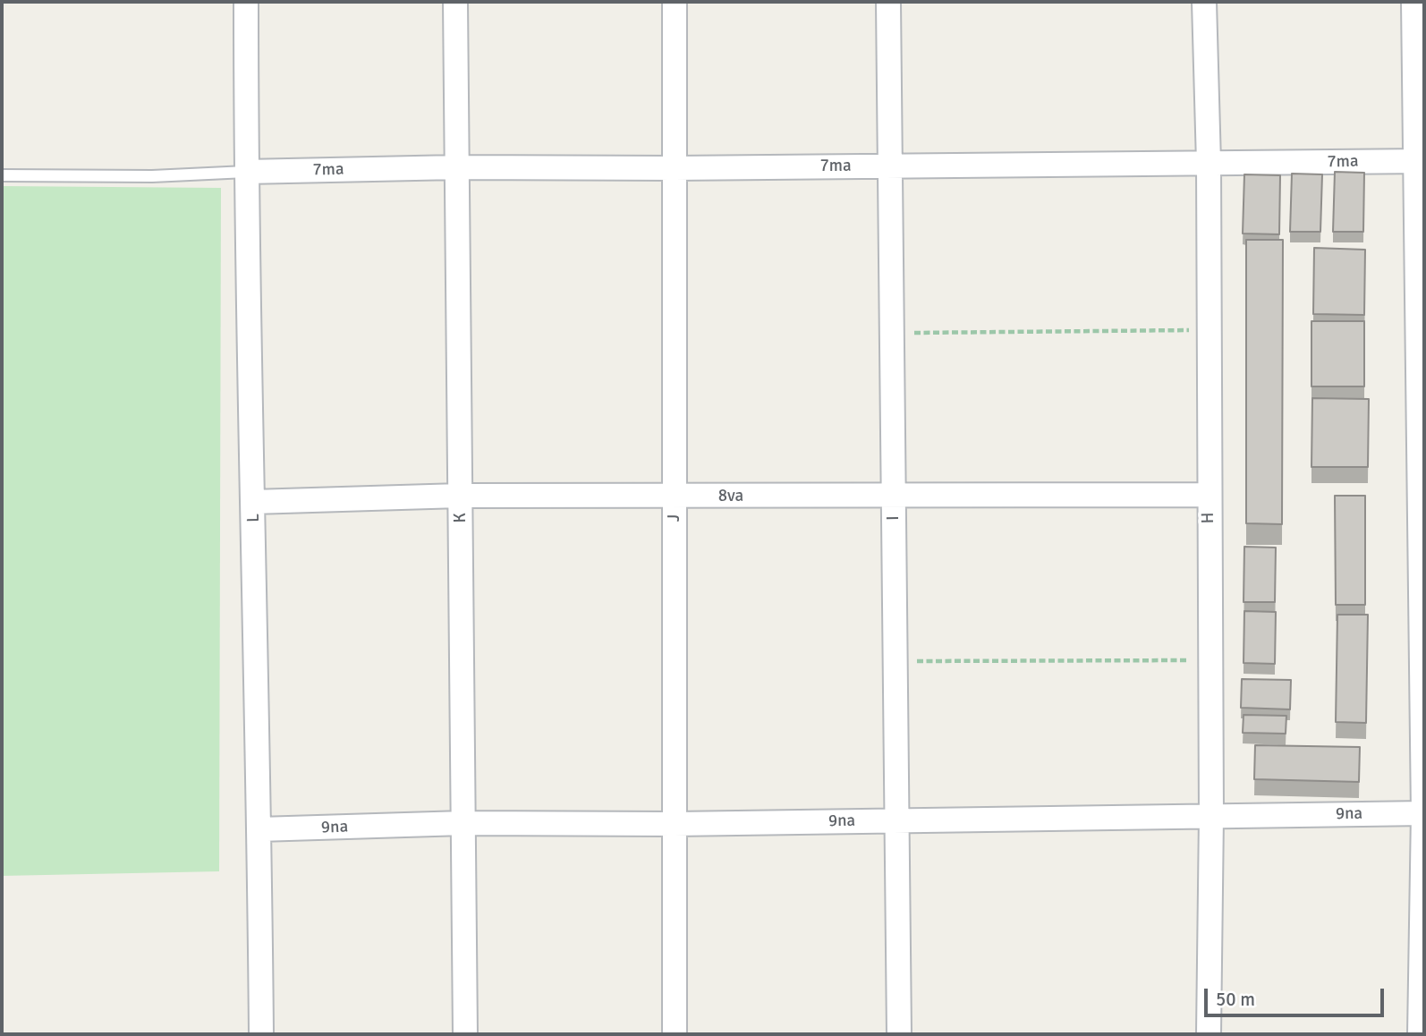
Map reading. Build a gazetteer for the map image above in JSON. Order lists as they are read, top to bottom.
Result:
{
  "streets": {
    "street": [
      "7ma",
      "8va",
      "L",
      "K",
      "J",
      "I",
      "H",
      "9na"
    ]
  },
  "crossings": [
    ["7ma", "L"],
    ["7ma", "K"],
    ["7ma", "J"],
    ["7ma", "I"],
    ["7ma", "H"],
    ["8va", "L"],
    ["8va", "K"],
    ["8va", "J"],
    ["8va", "I"],
    ["8va", "H"],
    ["L", "9na"],
    ["K", "9na"],
    ["J", "9na"],
    ["I", "9na"],
    ["H", "9na"]
  ],
  "scale_bar": "50 m"
}
